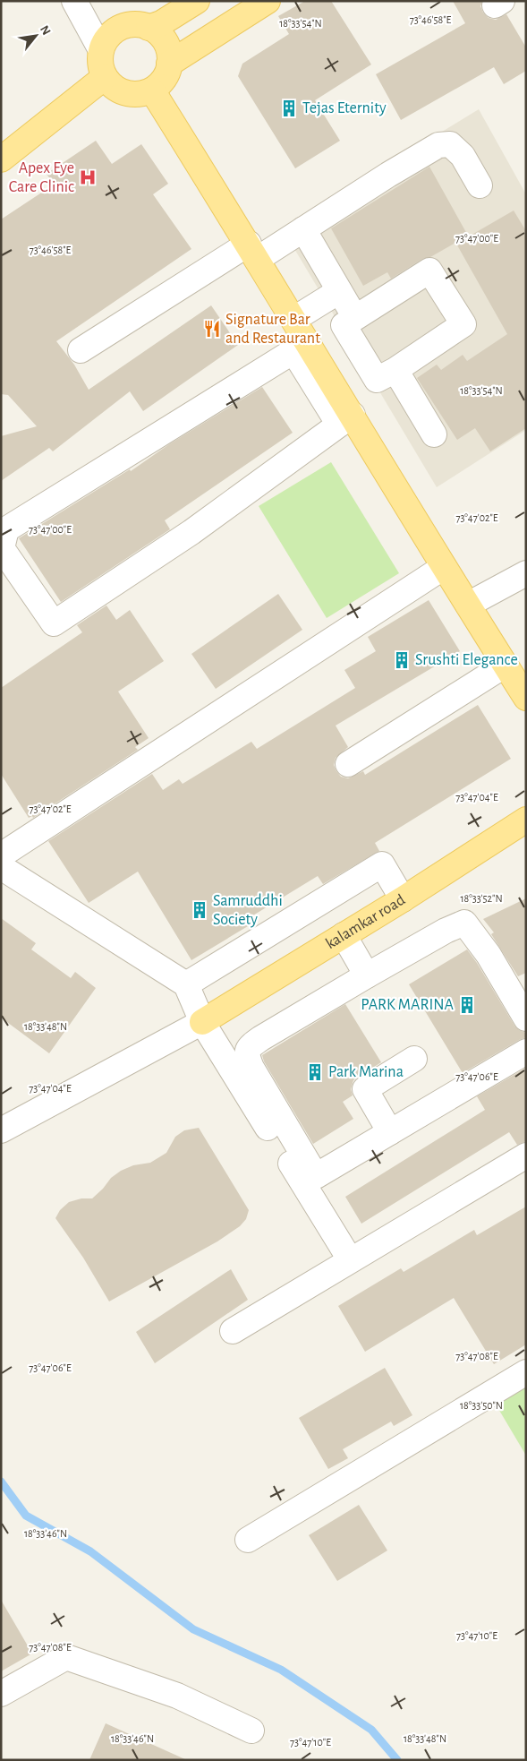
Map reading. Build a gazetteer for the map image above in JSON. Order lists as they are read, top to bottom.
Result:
{
  "streets": {
    "main road": ["kalamkar road"]
  },
  "places": {
    "building": [
      "Tejas Eternity",
      "Srushti Elegance",
      "Samruddhi Society",
      "PARK MARINA",
      "Park Marina"
    ],
    "hospital": ["Apex Eye Care Clinic"],
    "restaurant": ["Signature Bar and Restaurant"]
  },
  "north": "top right",
  "coordinates": [
    "73°46'58\"E",
    "18°33'54\"N",
    "73°47'00\"E",
    "73°47'02\"E",
    "73°47'04\"E",
    "18°33'52\"N",
    "18°33'48\"N",
    "73°47'06\"E",
    "73°47'08\"E",
    "18°33'50\"N",
    "18°33'46\"N",
    "73°47'10\"E"
  ]
}
